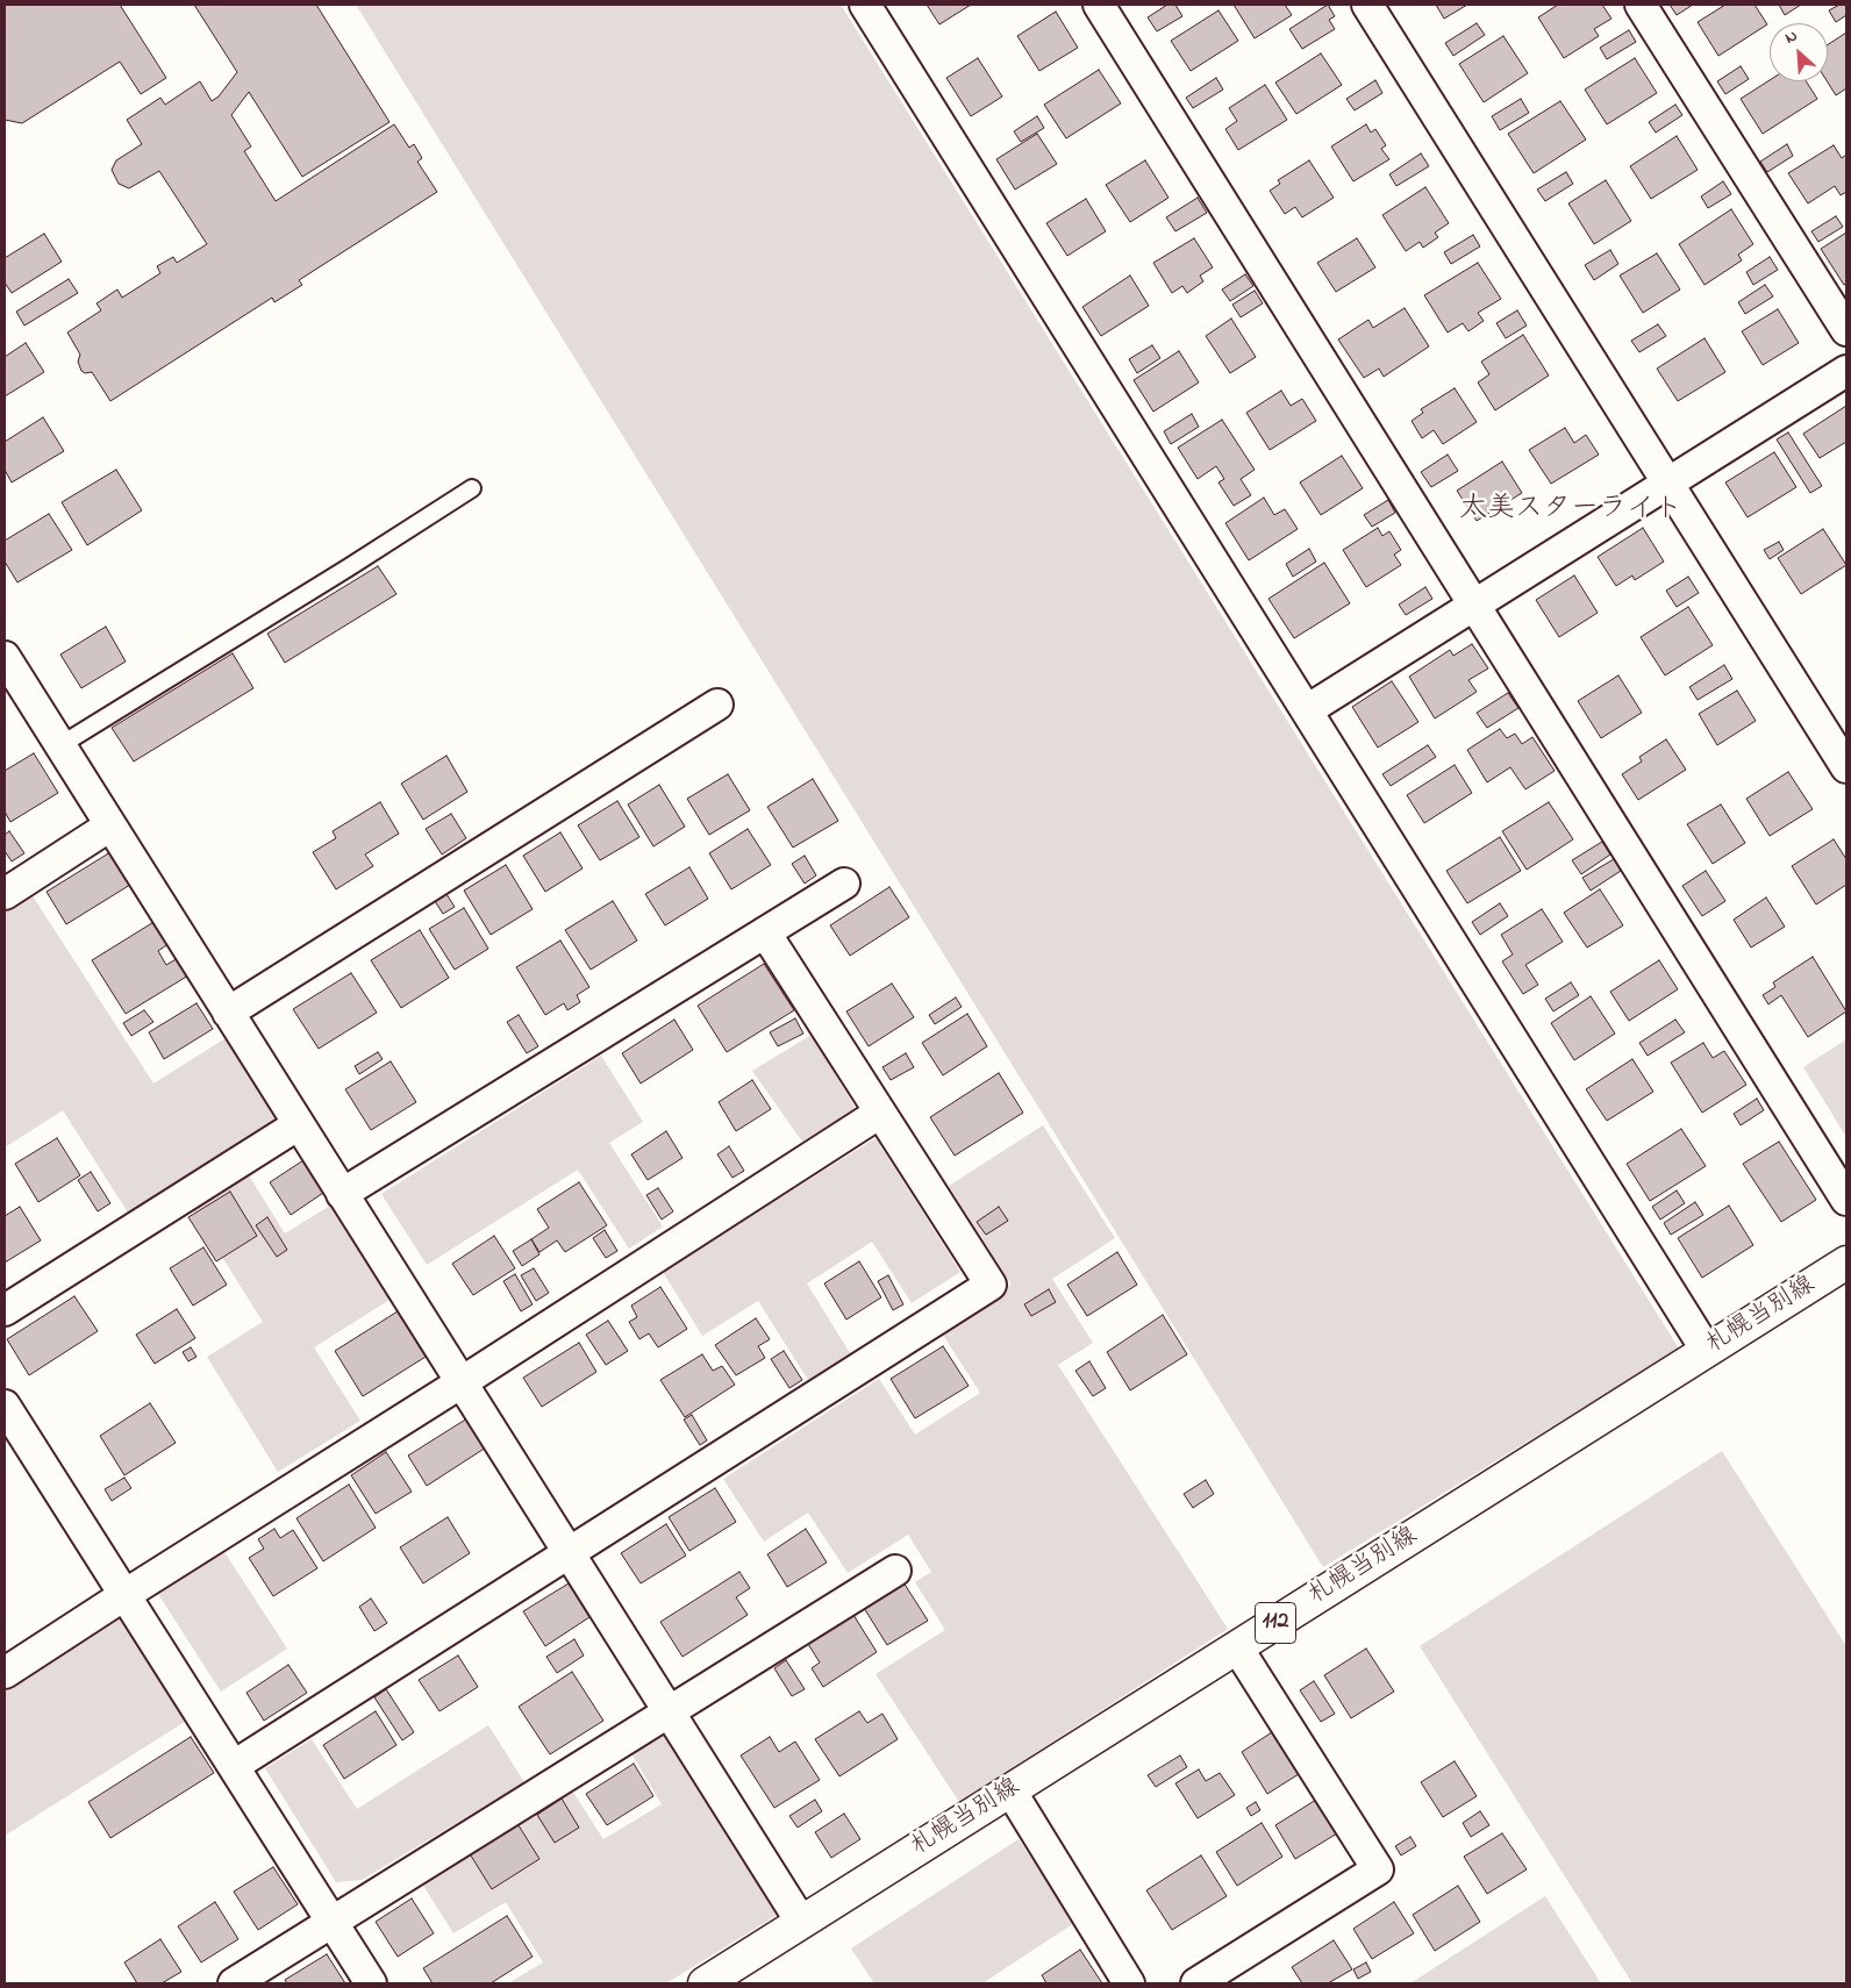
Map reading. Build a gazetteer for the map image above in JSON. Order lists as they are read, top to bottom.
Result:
{
  "streets": {
    "main road": ["札幌当別線", "112"]
  },
  "districts": ["太美スターライト"],
  "north": "top left"
}
